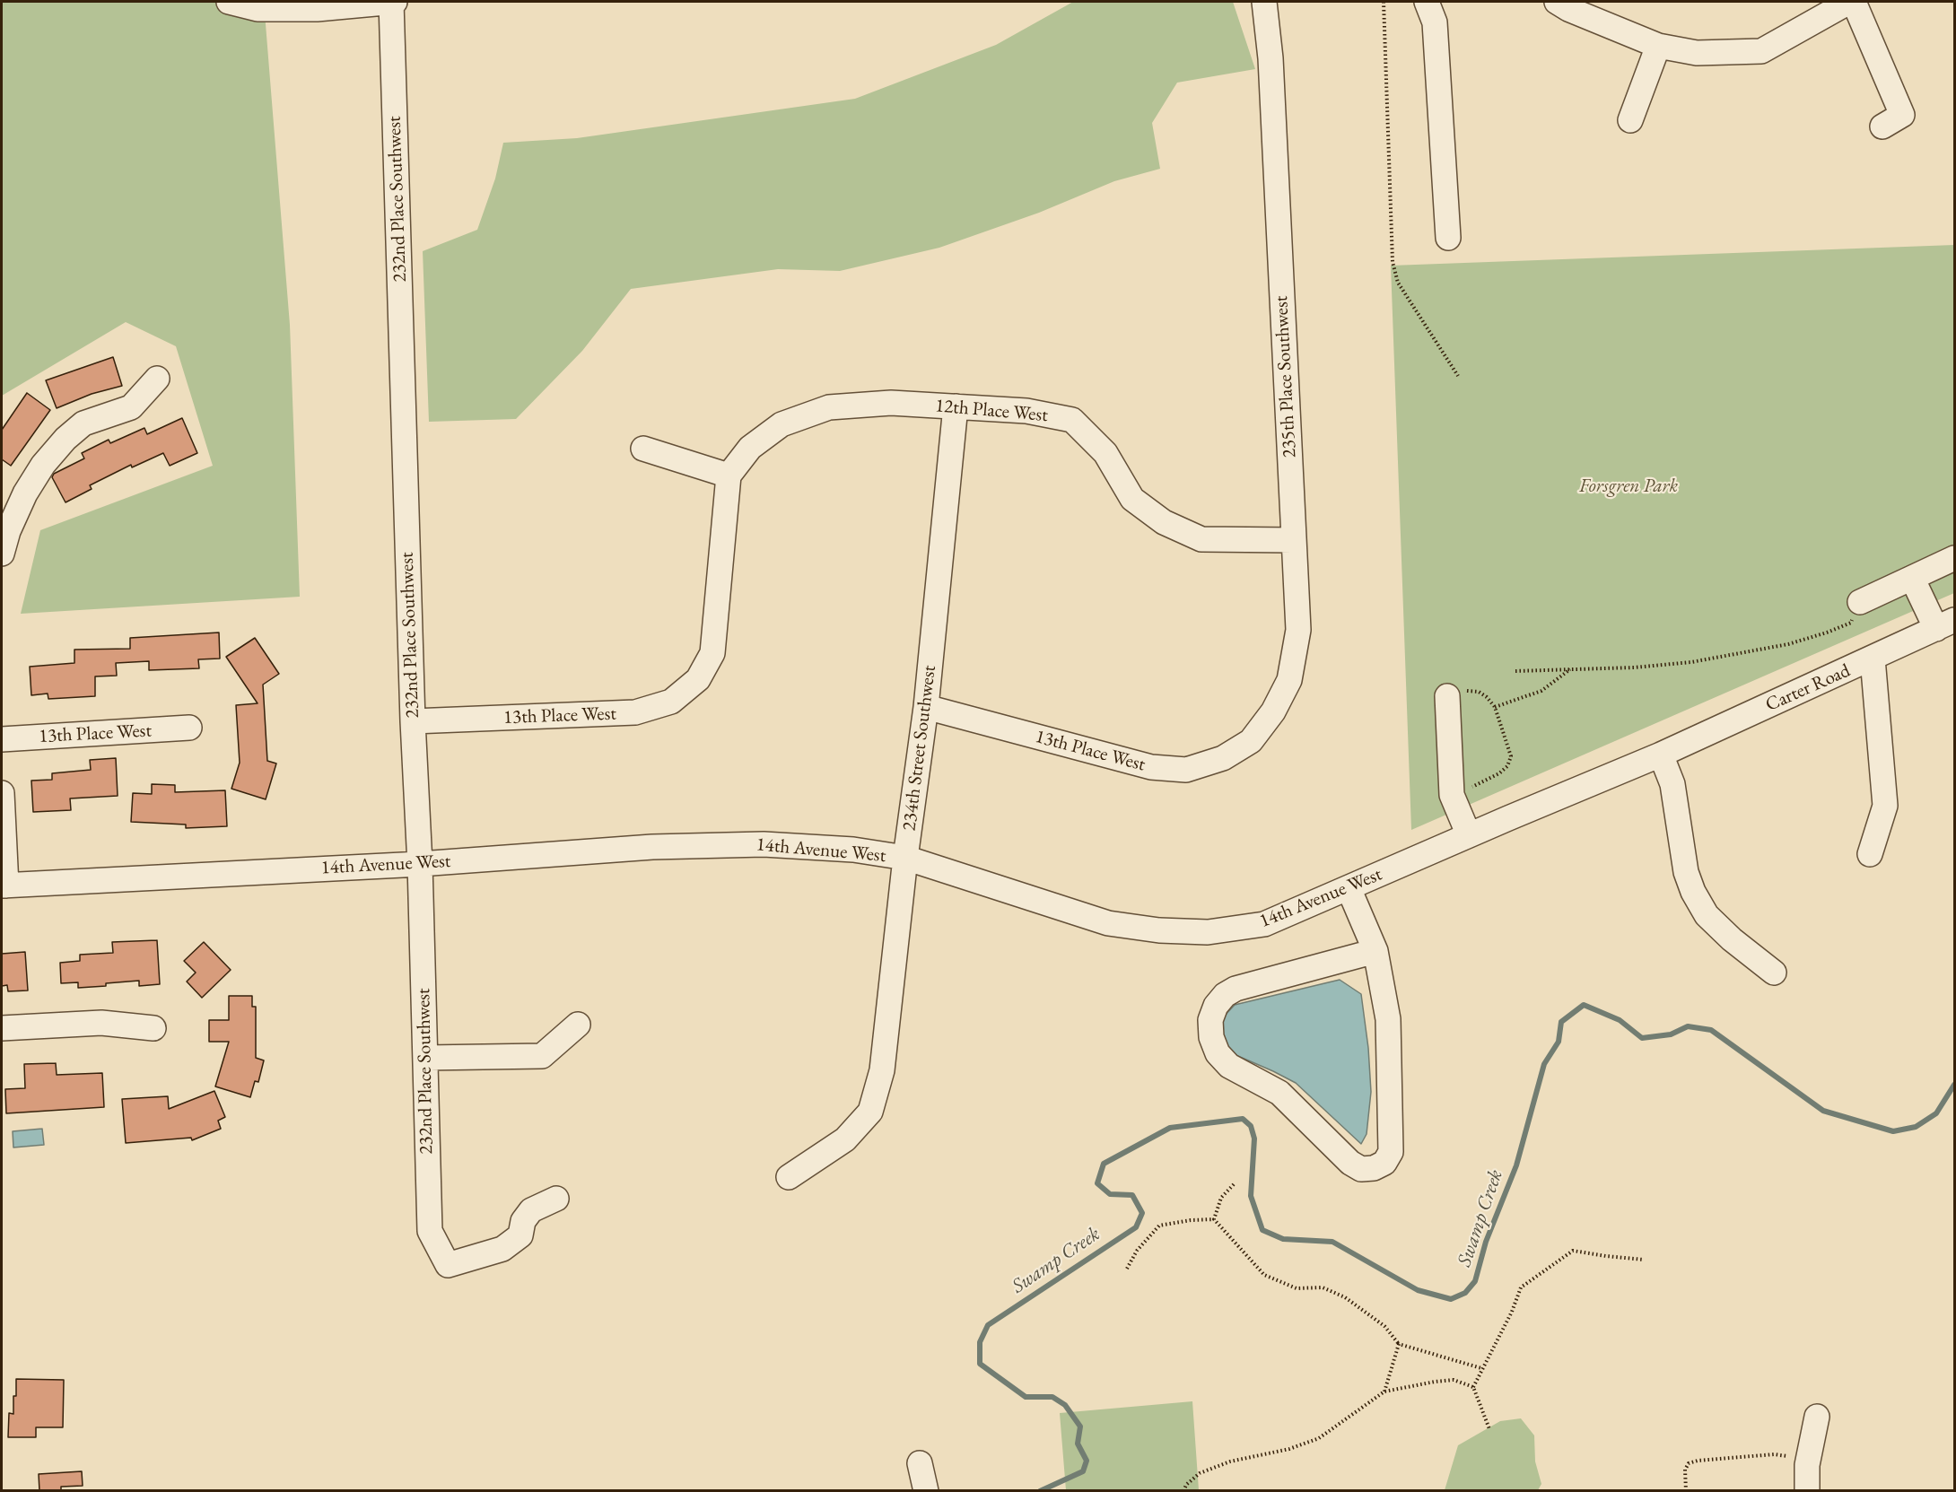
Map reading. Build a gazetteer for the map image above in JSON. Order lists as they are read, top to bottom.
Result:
{
  "streets": {
    "street": [
      "232nd Place Southwest",
      "235th Place Southwest",
      "12th Place West",
      "Carter Road",
      "13th Place West",
      "234th Street Southwest",
      "14th Avenue West"
    ]
  },
  "crossings": [
    ["232nd Place Southwest", "13th Place West"],
    ["232nd Place Southwest", "14th Avenue West"],
    ["235th Place Southwest", "12th Place West"],
    ["235th Place Southwest", "13th Place West"],
    ["12th Place West", "13th Place West"],
    ["12th Place West", "234th Street Southwest"],
    ["Carter Road", "14th Avenue West"],
    ["13th Place West", "234th Street Southwest"],
    ["234th Street Southwest", "14th Avenue West"]
  ],
  "water": ["Swamp Creek"],
  "parks": ["Forsgren Park"]
}
